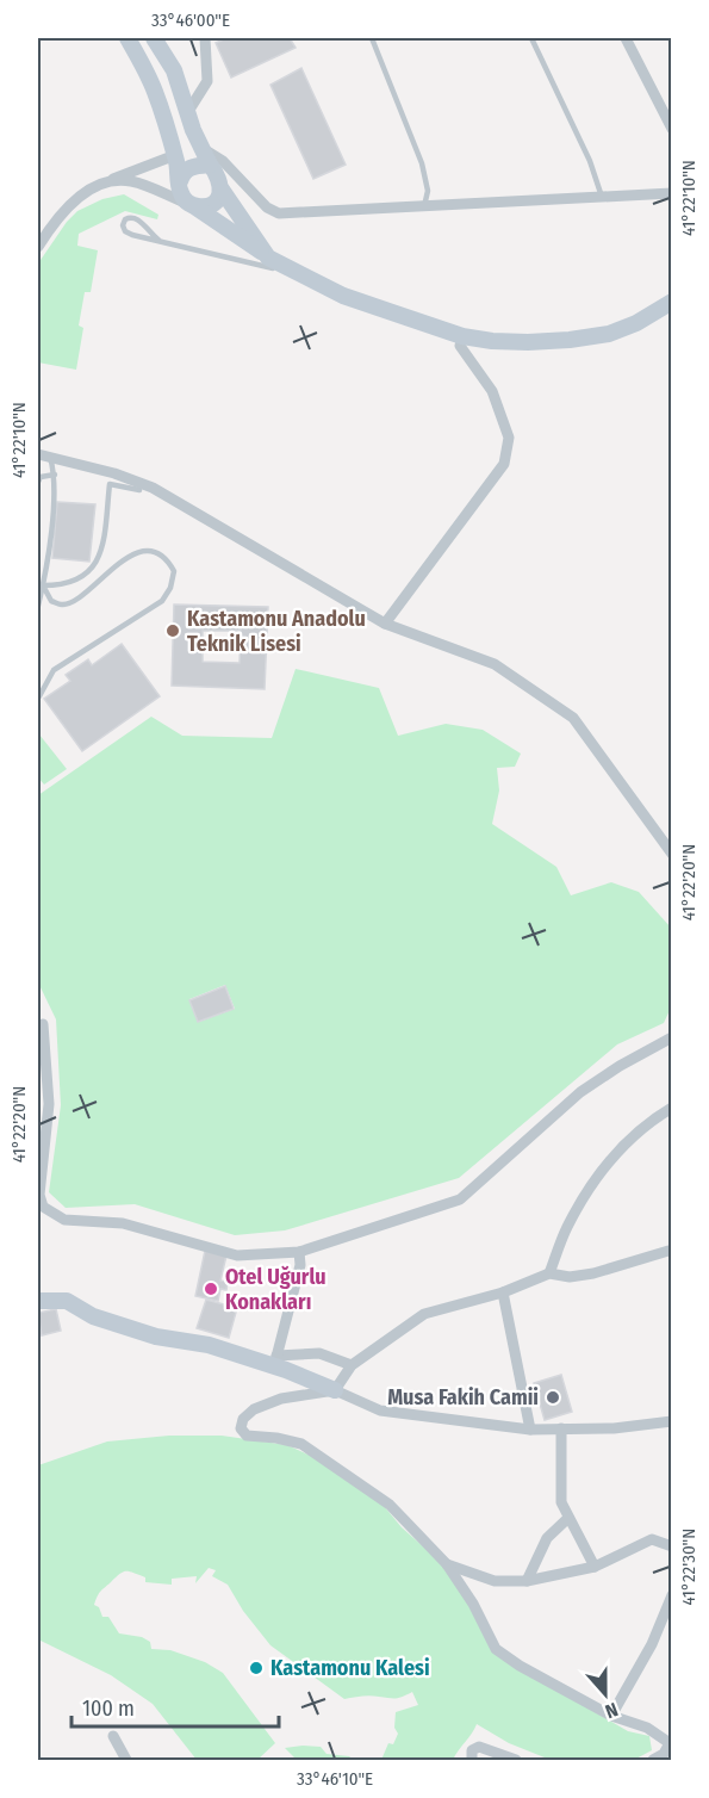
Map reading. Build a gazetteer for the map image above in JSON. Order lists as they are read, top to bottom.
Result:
{
  "places": [
    "Kastamonu Anadolu Teknik Lisesi",
    "Otel Uğurlu Konakları",
    "Musa Fakih Camii",
    "Kastamonu Kalesi"
  ],
  "scale_bar": "100 m",
  "north": "bottom",
  "coordinates": [
    "33°46'00\"E",
    "41°22'10\"N",
    "41°22'20\"N",
    "41°22'30\"N",
    "33°46'10\"E"
  ]
}
